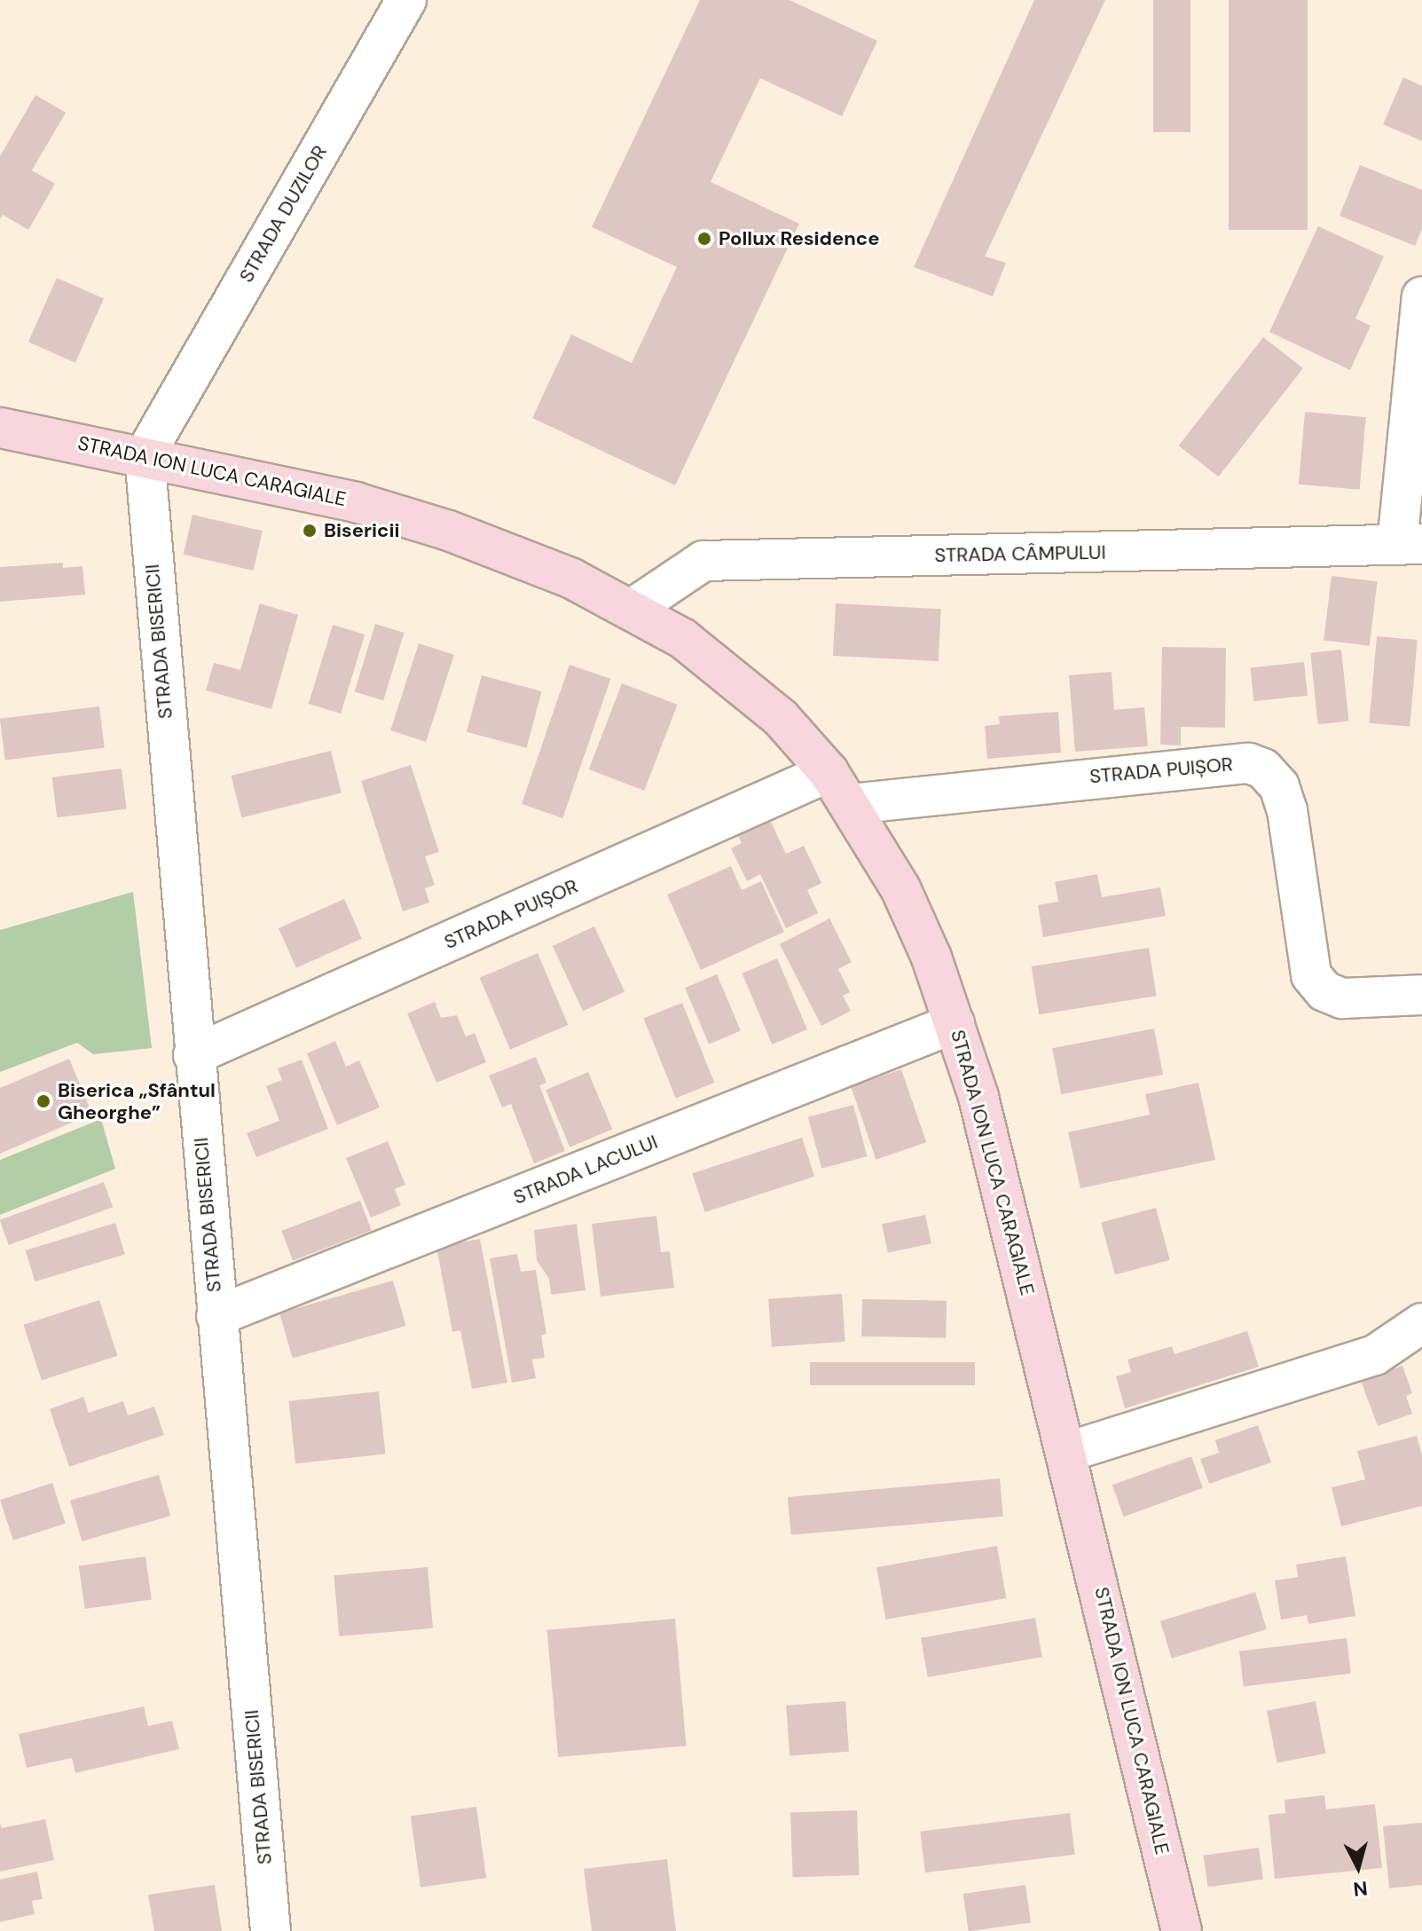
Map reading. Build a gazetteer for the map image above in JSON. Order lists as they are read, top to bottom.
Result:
{
  "streets": {
    "main road": ["STRADA ION LUCA CARAGIALE"],
    "street": [
      "STRADA DUZILOR",
      "STRADA CÂMPULUI",
      "STRADA BISERICII",
      "STRADA PUIȘOR",
      "STRADA LACULUI"
    ]
  },
  "crossings": [
    ["STRADA DUZILOR", "STRADA ION LUCA CARAGIALE"],
    ["STRADA DUZILOR", "STRADA BISERICII"],
    ["STRADA ION LUCA CARAGIALE", "STRADA CÂMPULUI"],
    ["STRADA ION LUCA CARAGIALE", "STRADA BISERICII"],
    ["STRADA ION LUCA CARAGIALE", "STRADA PUIȘOR"],
    ["STRADA ION LUCA CARAGIALE", "STRADA LACULUI"],
    ["STRADA BISERICII", "STRADA PUIȘOR"],
    ["STRADA BISERICII", "STRADA LACULUI"]
  ],
  "places": ["Pollux Residence", "Bisericii", "Biserica „Sfântul Gheorghe”"],
  "north": "bottom"
}
